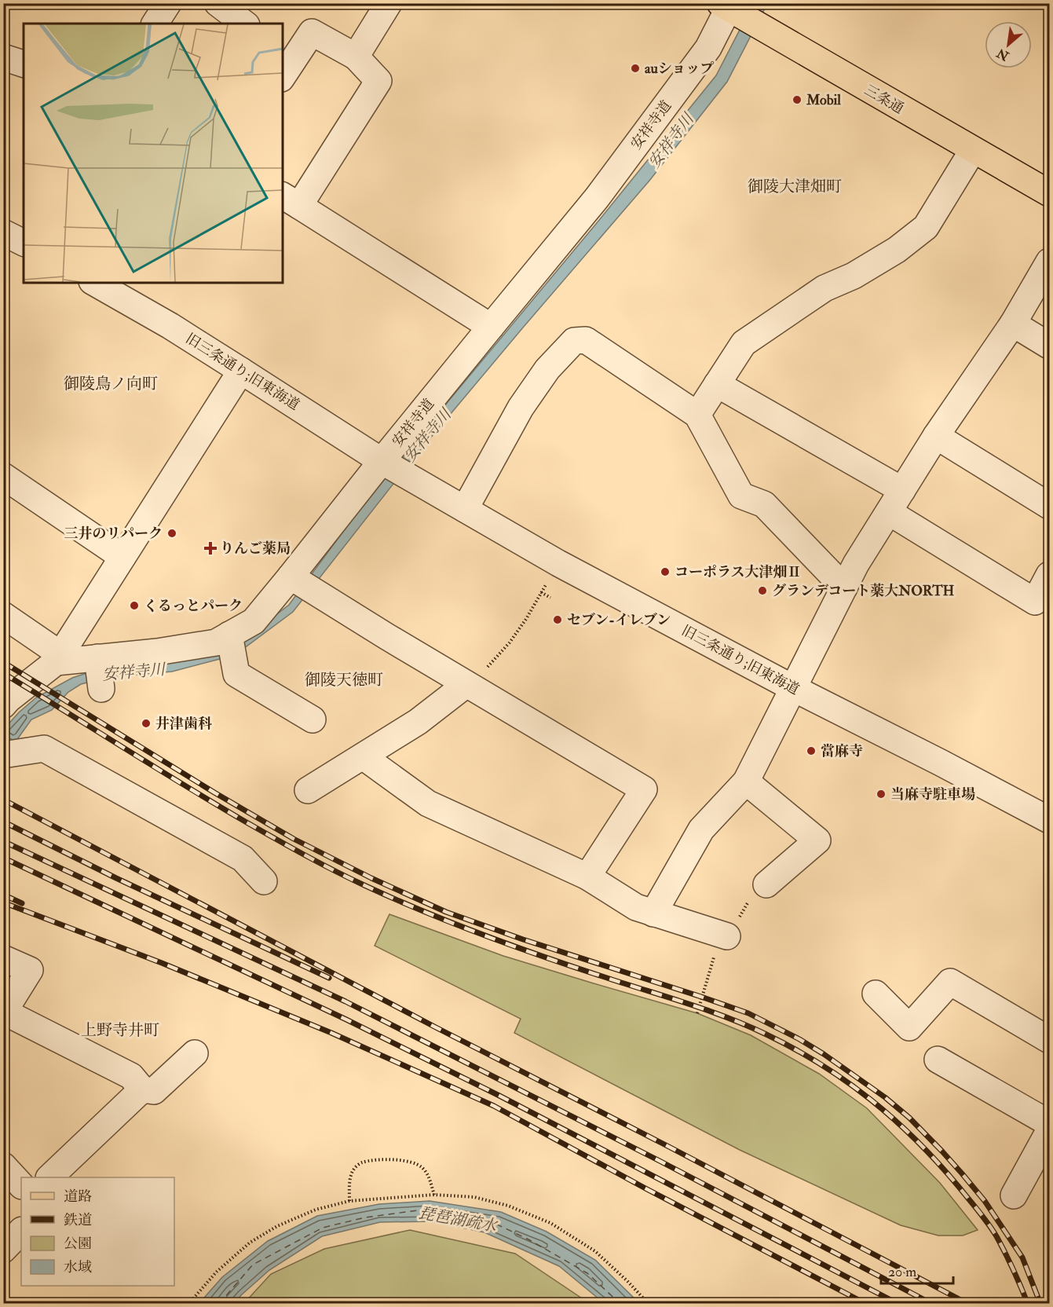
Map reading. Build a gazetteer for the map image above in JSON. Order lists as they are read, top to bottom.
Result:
{
  "streets": {
    "main road": ["三条通"],
    "street": ["安祥寺道", "旧三条通り;旧東海道"]
  },
  "crossings": [
    ["三条通", "安祥寺道"],
    ["安祥寺道", "旧三条通り;旧東海道"]
  ],
  "districts": [
    "御陵大津畑町",
    "御陵鳥ノ向町",
    "御陵天徳町",
    "上野寺井町"
  ],
  "water": ["安祥寺川", "琵琶湖疏水"],
  "places": {
    "other": [
      "auショップ",
      "Mobil",
      "三井のリパーク",
      "コーポラス大津畑Ⅱ",
      "グランデコート薬大NORTH",
      "くるっとパーク",
      "セブン-イレブン",
      "井津歯科",
      "當麻寺",
      "当麻寺駐車場"
    ],
    "health": ["りんご薬局"]
  },
  "legend": [
    "道路",
    "鉄道",
    "公園",
    "水域"
  ],
  "scale_bar": "20 m",
  "north": "bottom left"
}
